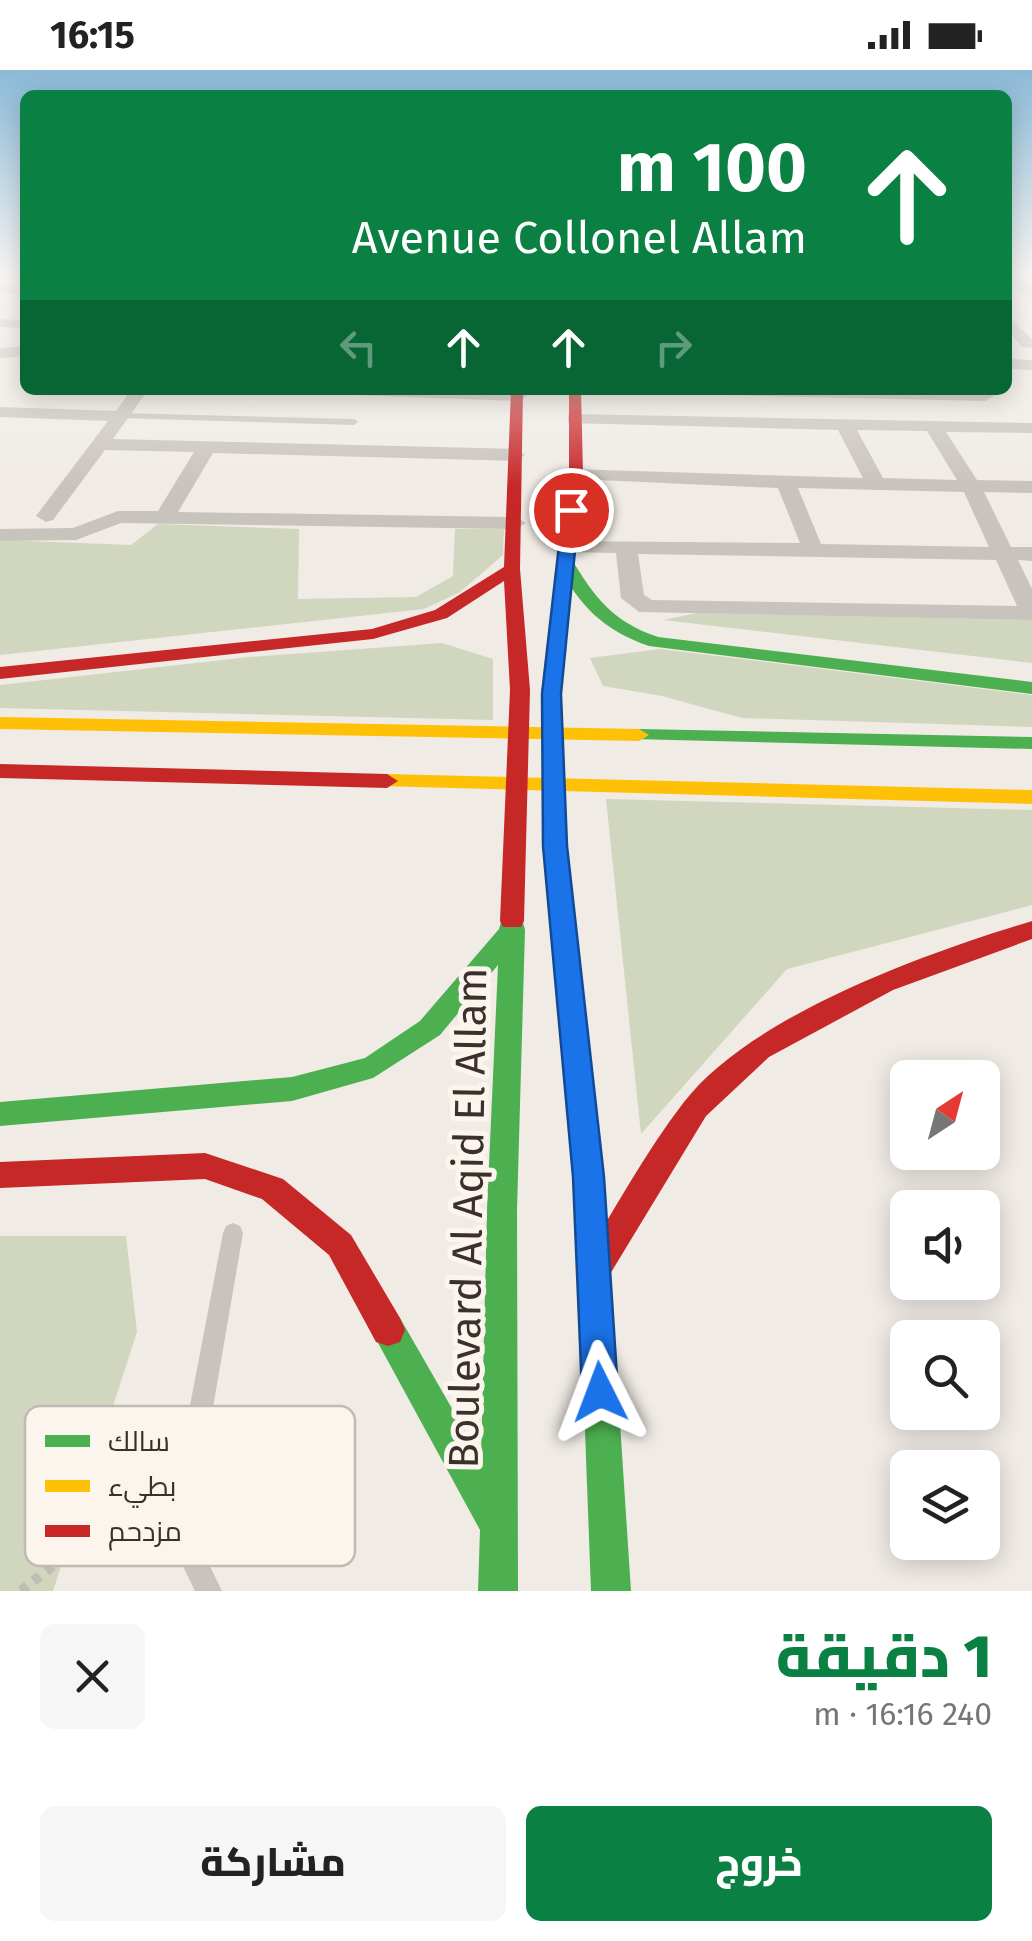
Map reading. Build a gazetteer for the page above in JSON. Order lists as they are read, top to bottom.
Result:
{
  "streets": {
    "main road": ["Boulevard Al Aqid El Allam"]
  },
  "legend": ["سالك", "بطيء", "مزدحم"],
  "north": "top right",
  "page": {
    "status": "16:15",
    "turn": ["100 m", "Avenue Collonel Allam"],
    "heading": ["1 دقيقة", "240 m · 16:16"],
    "buttons": ["خروج", "مشاركة"]
  }
}
